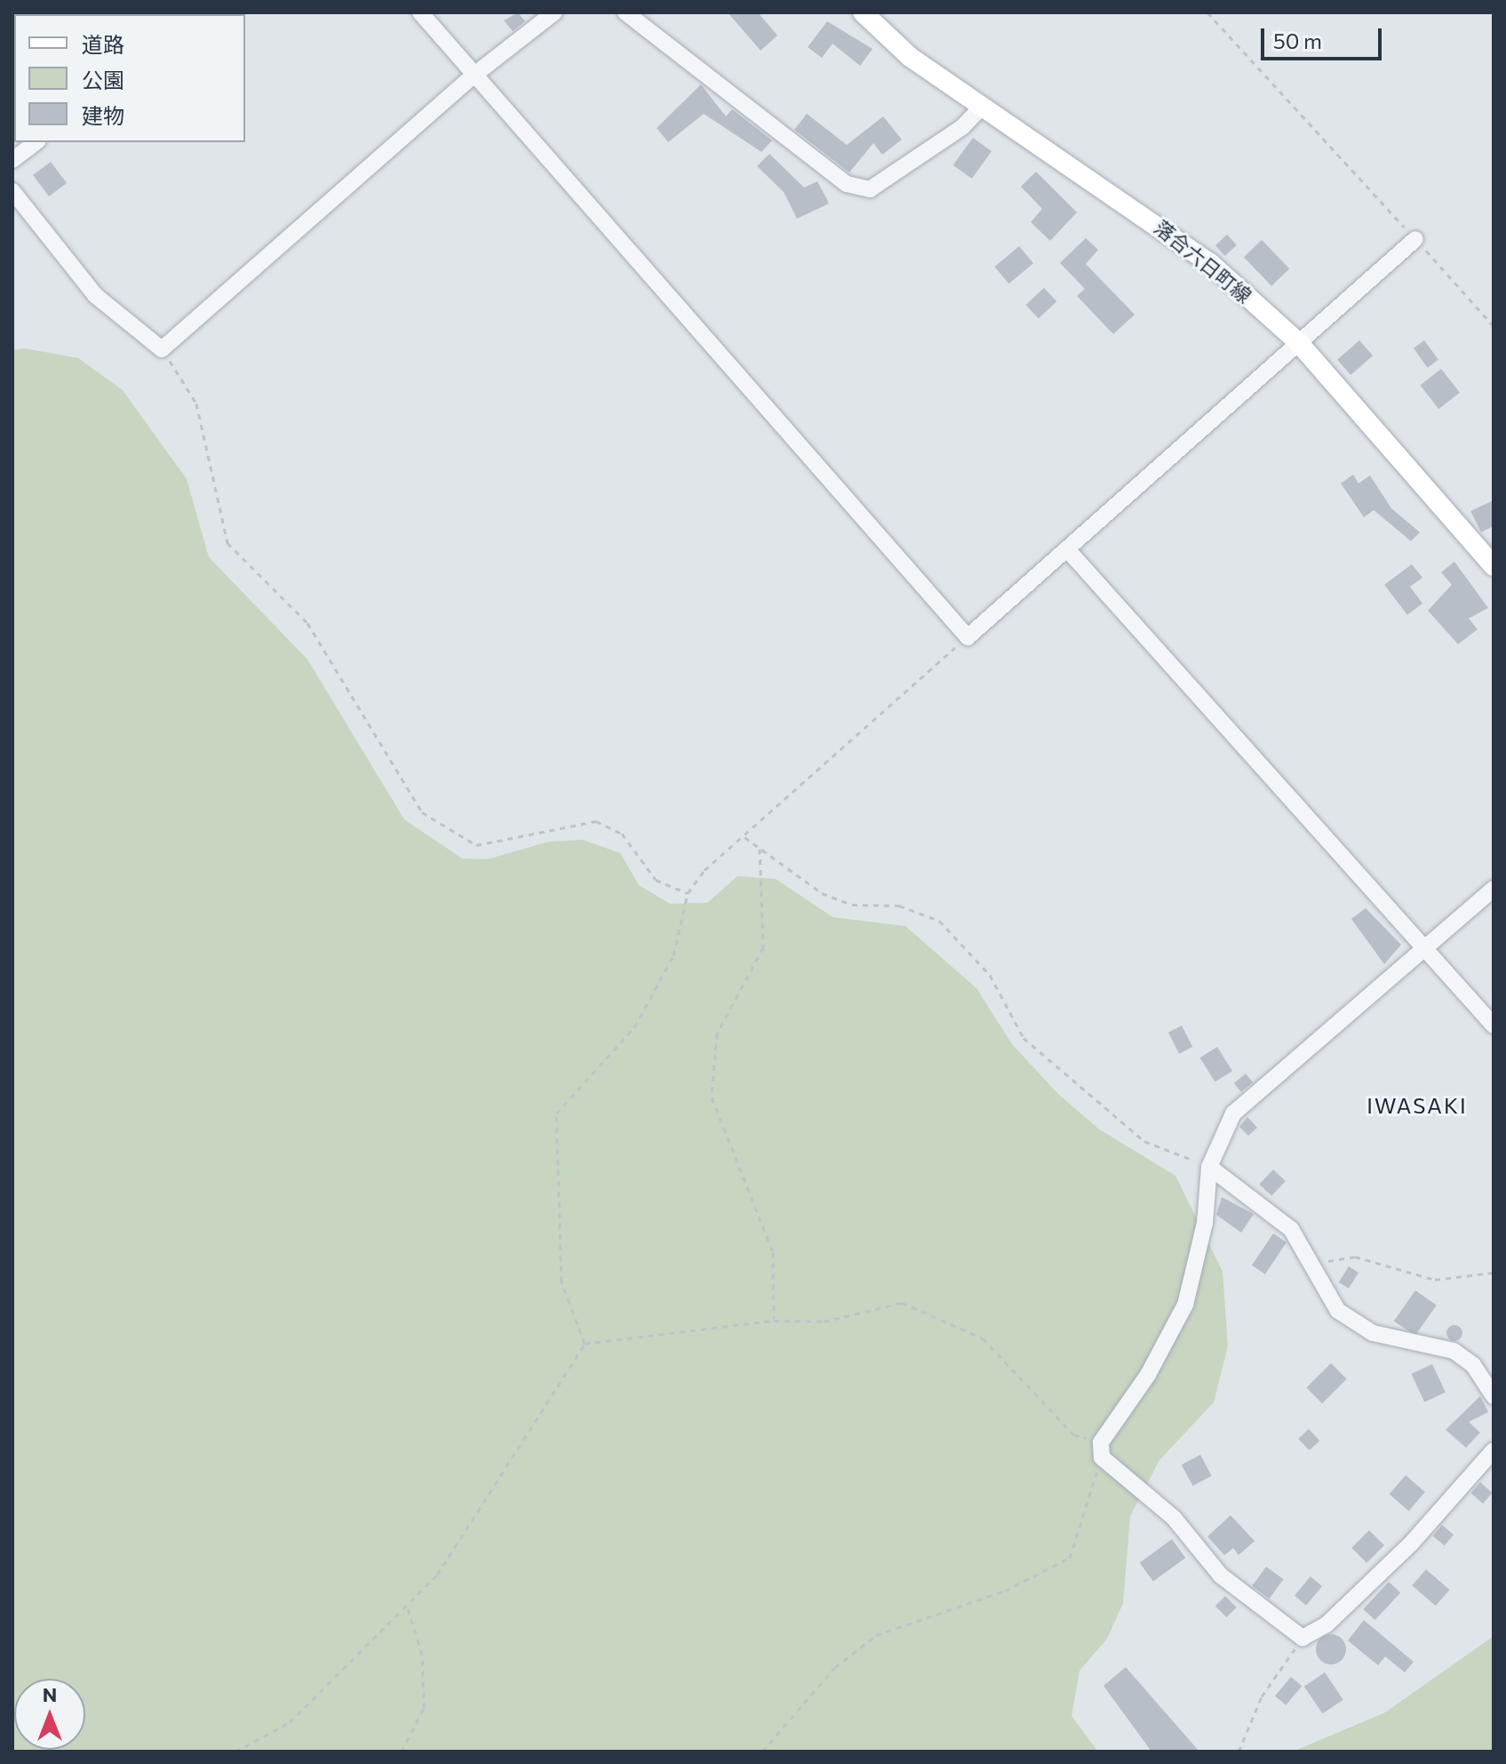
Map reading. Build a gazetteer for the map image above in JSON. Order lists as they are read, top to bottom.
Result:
{
  "streets": {
    "main road": ["落合六日町線"]
  },
  "districts": ["IWASAKI"],
  "legend": ["道路", "公園", "建物"],
  "scale_bar": "50 m",
  "north": "top"
}
